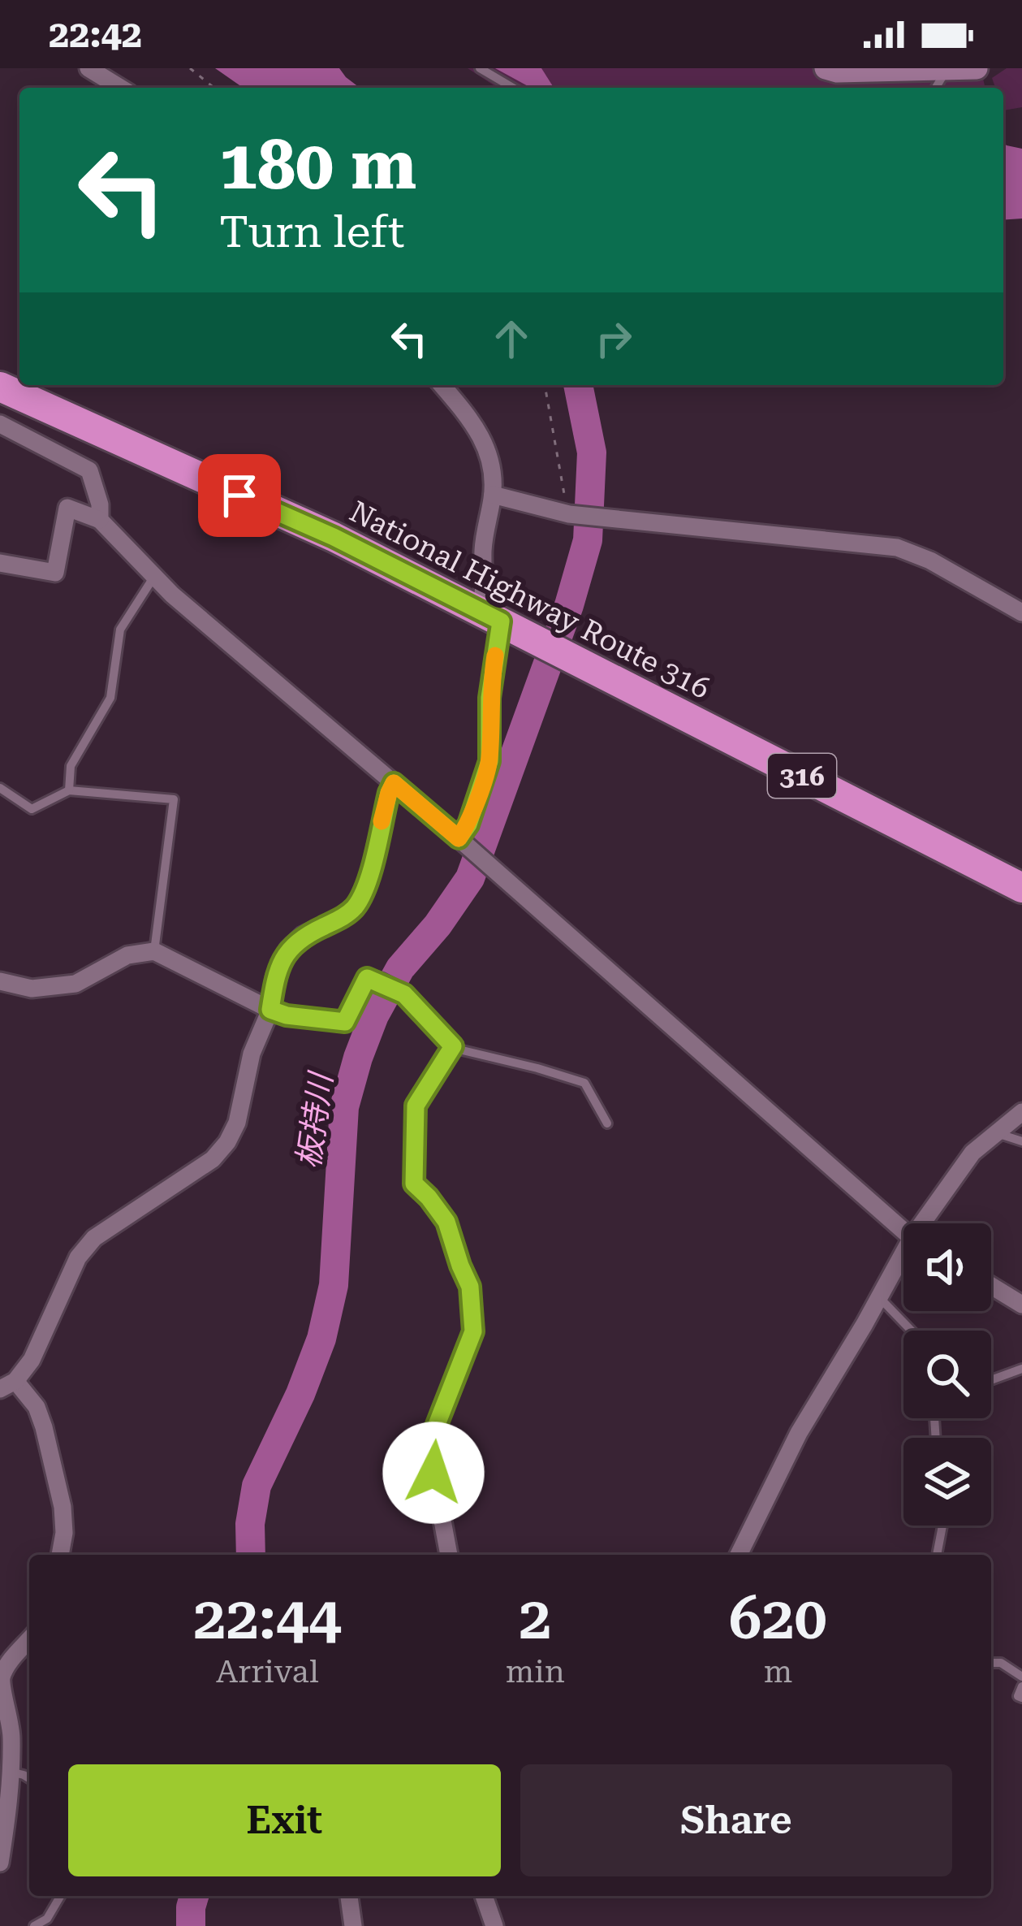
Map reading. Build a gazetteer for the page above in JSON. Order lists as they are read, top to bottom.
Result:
{
  "streets": {
    "highway": ["National Highway Route 316", "316"]
  },
  "water": ["板持川"],
  "page": {
    "status": "22:42",
    "turn": ["180 m", "Turn left"],
    "eta": [
      "22:44",
      "Arrival",
      "2",
      "min",
      "620",
      "m"
    ],
    "buttons": ["Exit", "Share"]
  }
}
